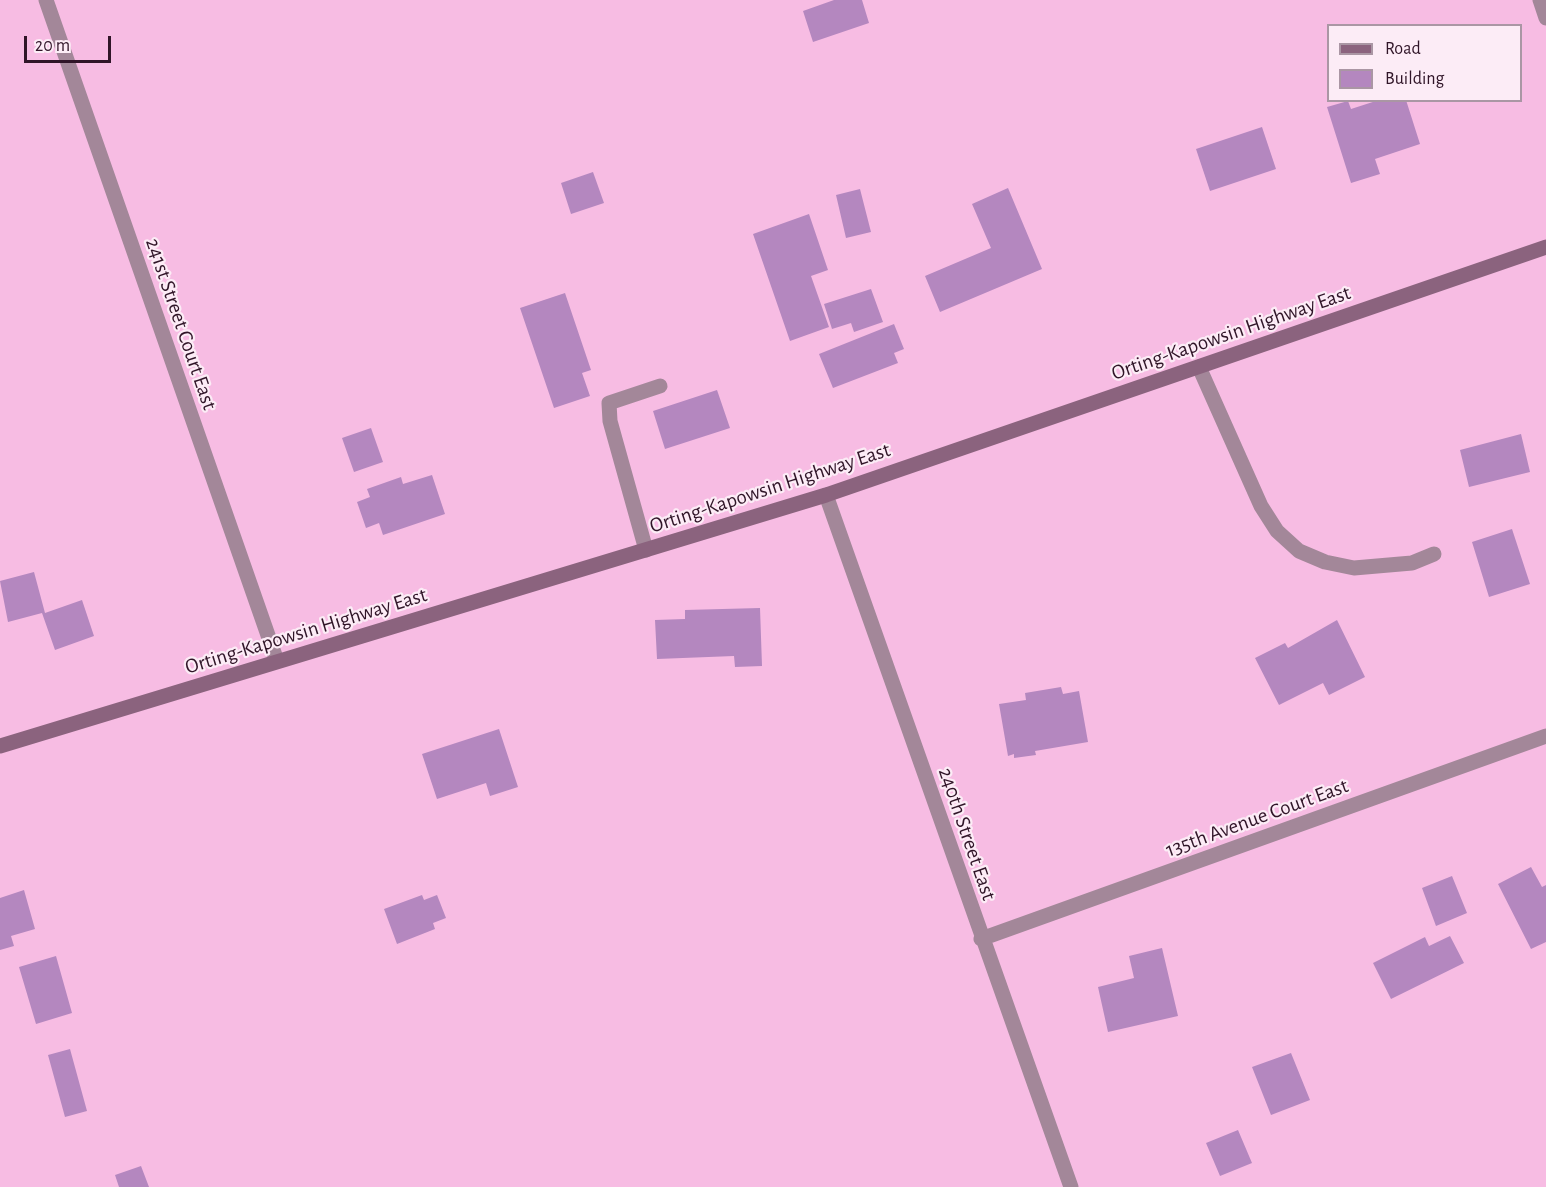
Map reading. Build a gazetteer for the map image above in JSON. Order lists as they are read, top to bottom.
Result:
{
  "streets": {
    "main road": ["Orting-Kapowsin Highway East"],
    "street": ["241st Street Court East", "135th Avenue Court East", "240th Street East"]
  },
  "crossings": [
    ["241st Street Court East", "Orting-Kapowsin Highway East"],
    ["Orting-Kapowsin Highway East", "240th Street East"],
    ["135th Avenue Court East", "240th Street East"]
  ],
  "legend": ["Road", "Building"],
  "scale_bar": "20 m"
}
